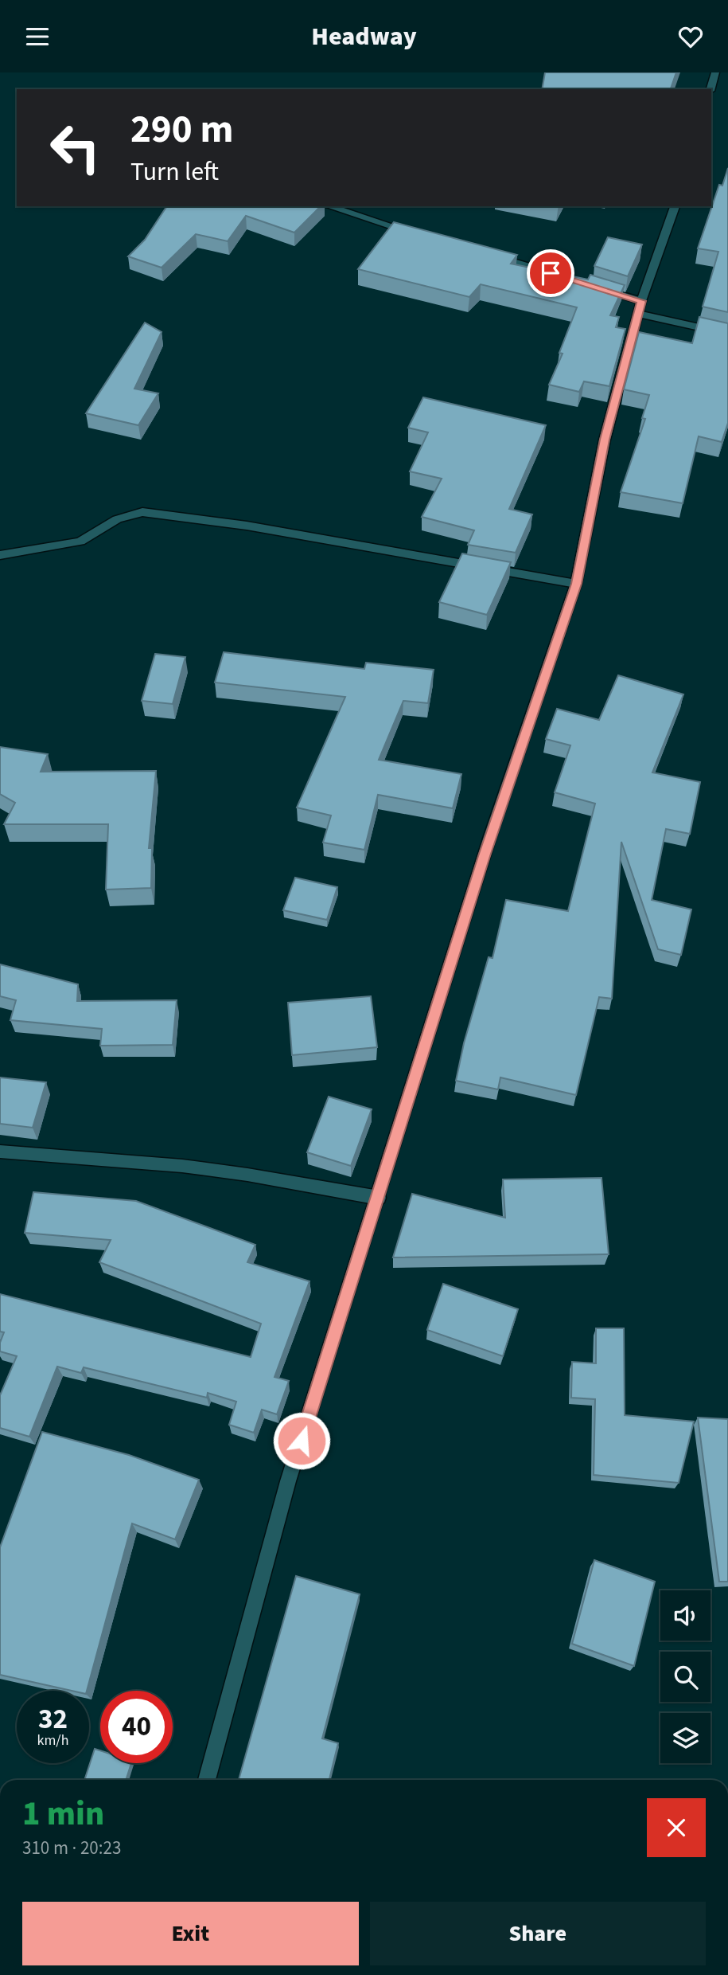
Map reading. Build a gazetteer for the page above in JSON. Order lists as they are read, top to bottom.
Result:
{
  "page": {
    "header": "Headway",
    "turn": ["290 m", "Turn left"],
    "speed": "32 km/h",
    "limit": "40",
    "heading": ["1 min", "310 m · 20:23"],
    "buttons": ["Exit", "Share"]
  }
}
